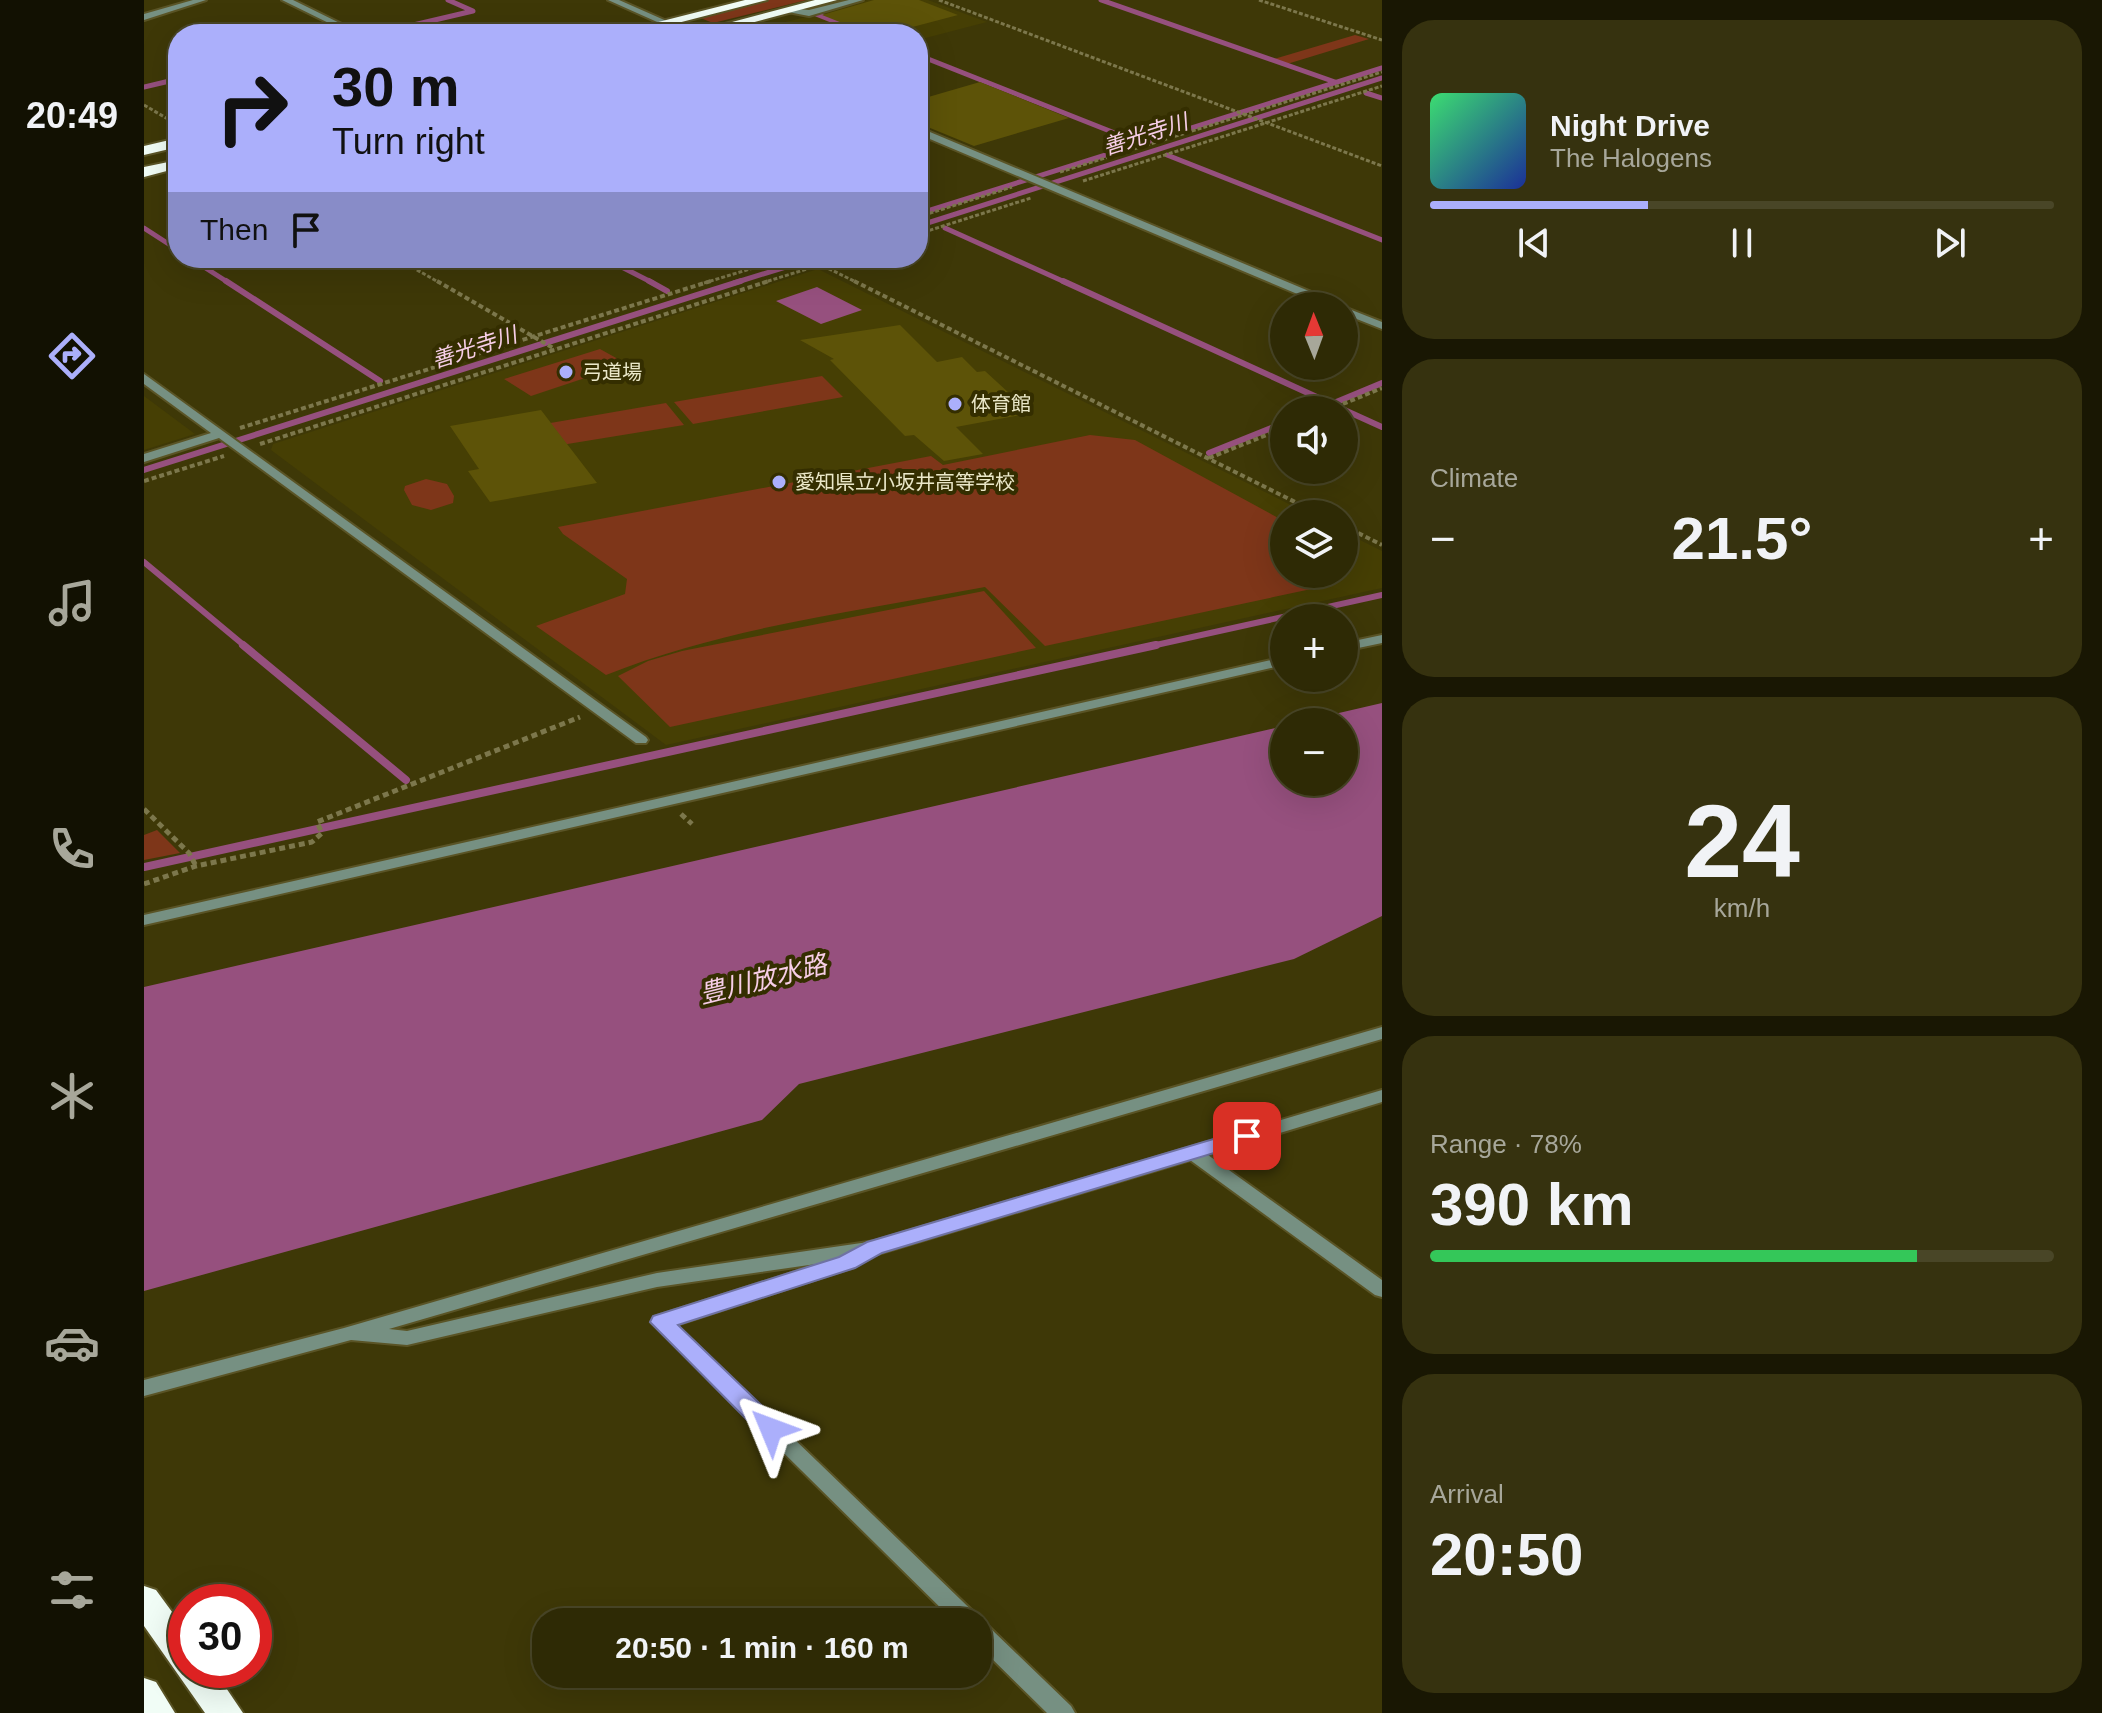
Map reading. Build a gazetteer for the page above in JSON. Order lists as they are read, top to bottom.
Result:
{
  "water": ["善光寺川", "豊川放水路"],
  "places": ["弓道場", "体育館", "愛知県立小坂井高等学校"],
  "north": "top",
  "page": {
    "tabs": "20:49",
    "turn": ["30 m", "Turn right"],
    "song": ["Night Drive", "The Halogens"],
    "then": "Then",
    "map_buttons": ["+", "−"],
    "tile": [
      "Climate",
      ["24", "km/h"],
      ["Range · 78%", "390 km"],
      ["Arrival", "20:50"]
    ],
    "heat": ["−", "21.5°", "+"],
    "limit": "30",
    "trip": "20:50 · 1 min · 160 m"
  }
}
